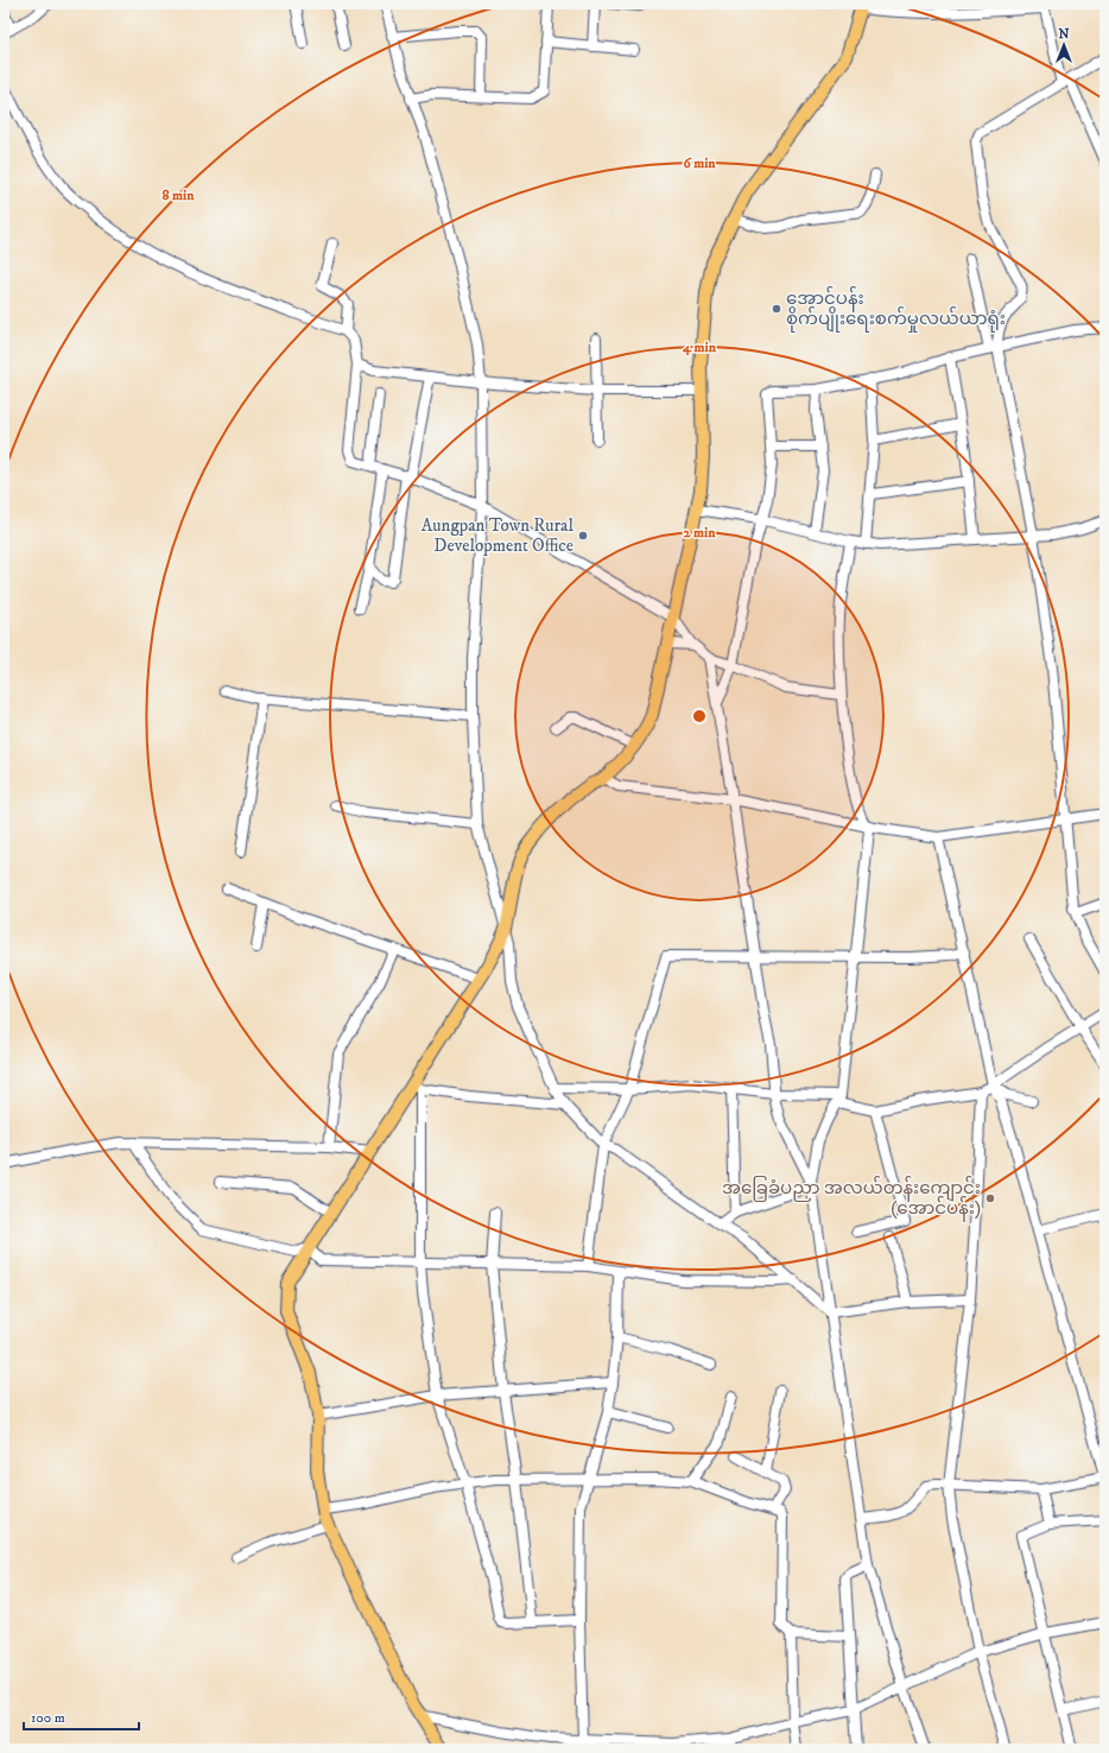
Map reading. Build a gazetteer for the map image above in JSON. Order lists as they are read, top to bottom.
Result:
{
  "places": ["အောင်ပန်း စိုက်ပျိုးရေးစက်မှုလယ်ယာရုံး", "Aungpan Town Rural Development Office", "အခြေခံပညာ အလယ်တန်းကျောင်း (အောင်ပန်း)"],
  "scale_bar": "100 m",
  "north": "top",
  "rings": [
    "6 min",
    "8 min",
    "4 min",
    "2 min"
  ]
}
